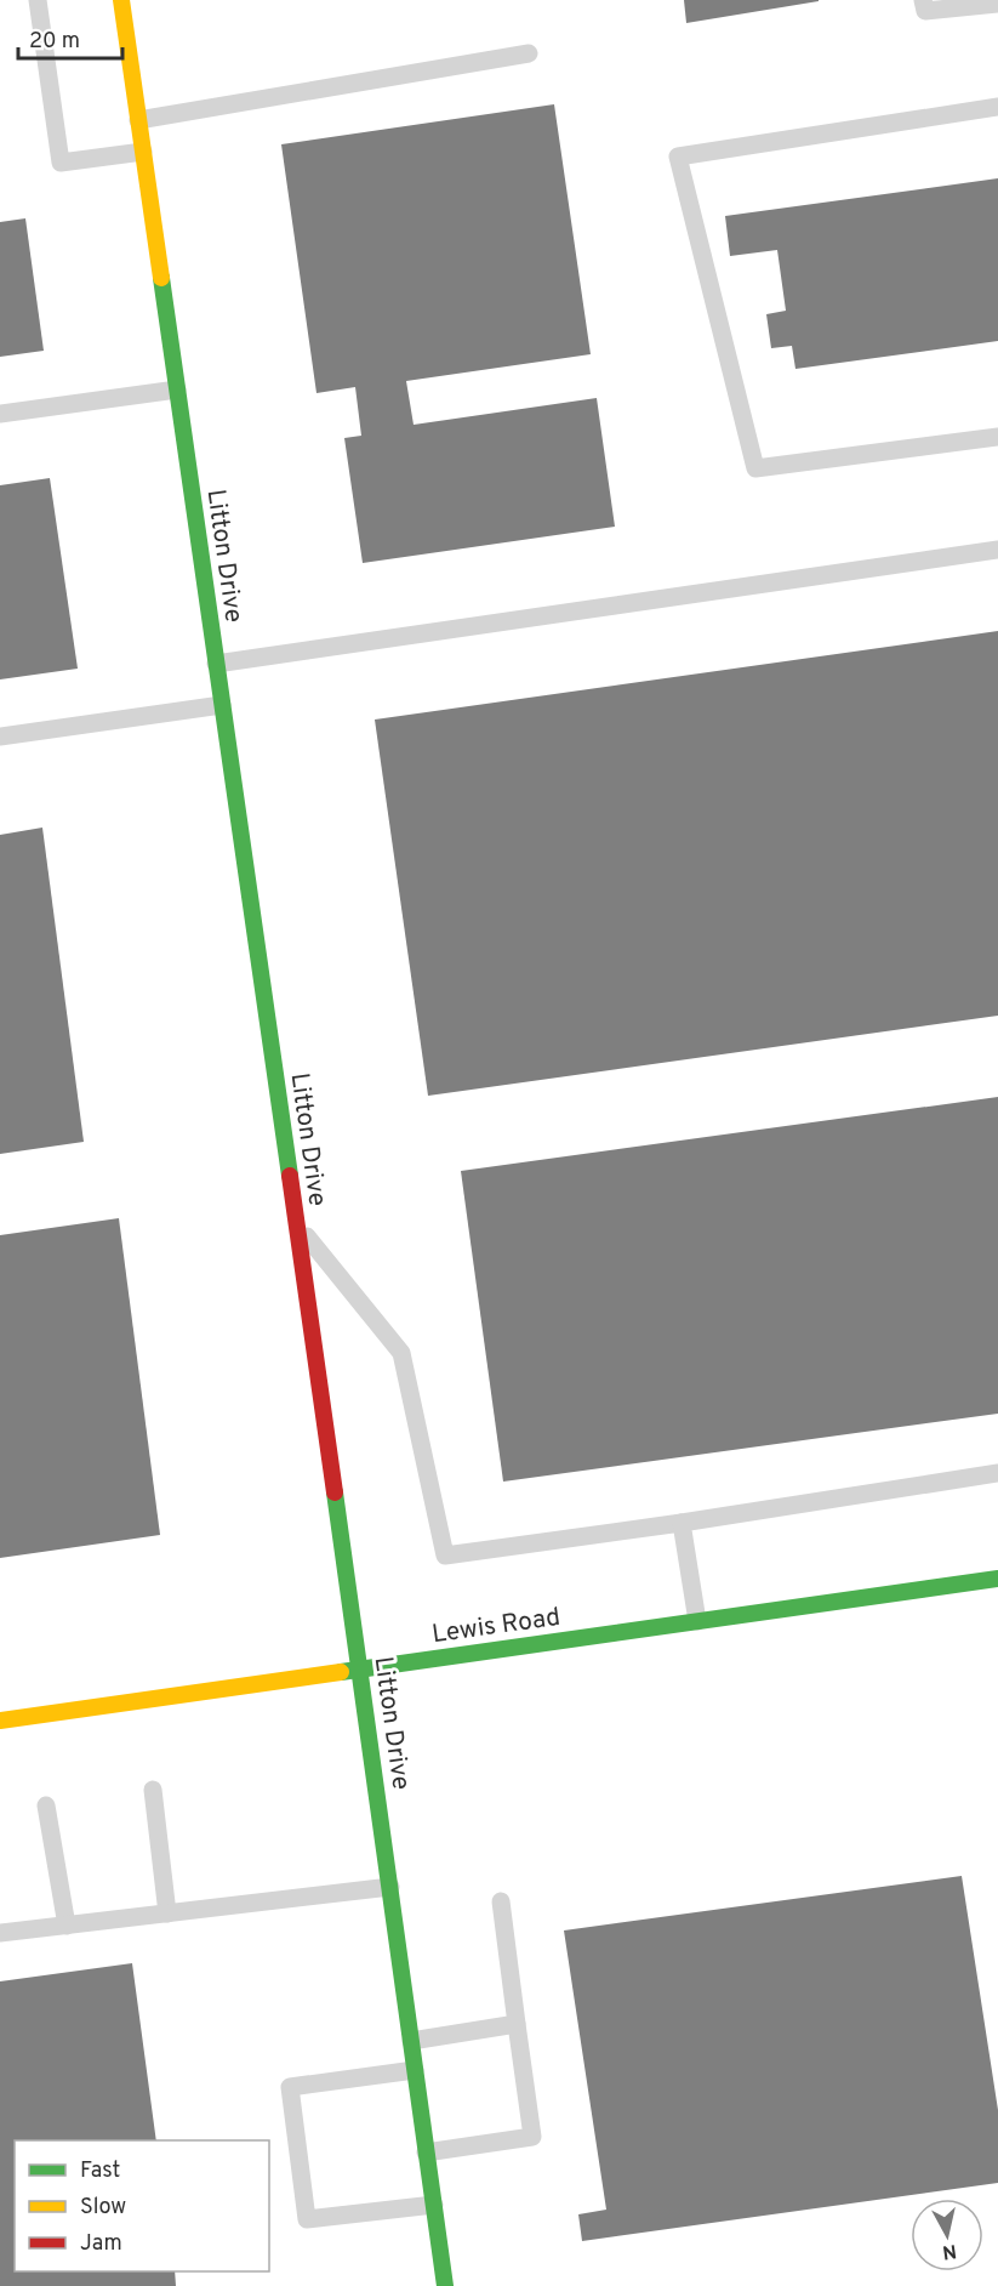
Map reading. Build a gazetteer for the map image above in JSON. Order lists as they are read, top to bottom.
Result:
{
  "streets": {
    "street": ["Litton Drive", "Lewis Road"]
  },
  "crossings": [
    ["Litton Drive", "Lewis Road"]
  ],
  "legend": ["Fast", "Slow", "Jam"],
  "scale_bar": "20 m",
  "north": "bottom"
}
